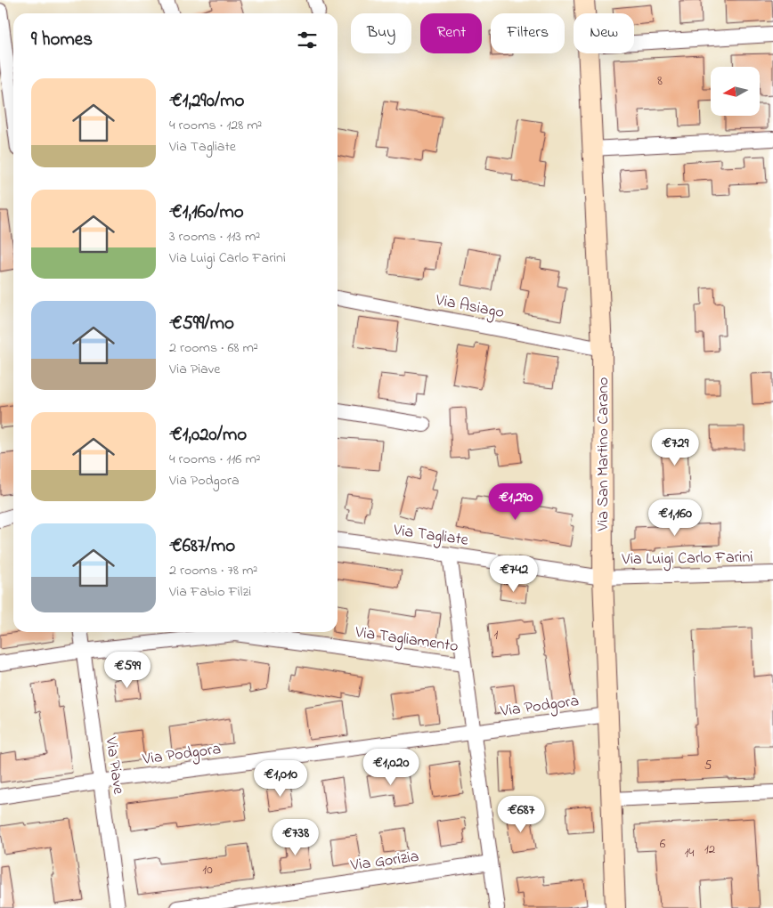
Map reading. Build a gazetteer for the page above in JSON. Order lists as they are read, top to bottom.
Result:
{
  "streets": {
    "street": [
      "Via Asiago",
      "Via San Martino Carano",
      "Via Tagliate",
      "Via Luigi Carlo Farini",
      "Via Tagliamento",
      "Via Podgora",
      "Via Piave",
      "Via Gorizia"
    ]
  },
  "crossings": [
    ["Via Asiago", "Via San Martino Carano"],
    ["Via San Martino Carano", "Via Tagliate"],
    ["Via San Martino Carano", "Via Luigi Carlo Farini"],
    ["Via San Martino Carano", "Via Podgora"],
    ["Via Tagliate", "Via Luigi Carlo Farini"],
    ["Via Tagliamento", "Via Piave"],
    ["Via Podgora", "Via Piave"]
  ],
  "house_numbers": [
    "8",
    "1",
    "5",
    "6",
    "12",
    "14",
    "10"
  ],
  "north": "left",
  "page": {
    "chip": [
      "Buy",
      "Rent",
      "Filters",
      "New"
    ],
    "heading": "9 homes",
    "list": [
      {
        "name": "€1,290/mo",
        "note": "4 rooms · 128 m² · Via Tagliate"
      },
      {
        "name": "€1,160/mo",
        "note": "3 rooms · 113 m² · Via Luigi Carlo Farini"
      },
      {
        "name": "€599/mo",
        "note": "2 rooms · 68 m² · Via Piave"
      },
      {
        "name": "€1,020/mo",
        "note": "4 rooms · 116 m² · Via Podgora"
      },
      {
        "name": "€687/mo",
        "note": "2 rooms · 78 m² · Via Fabio Filzi"
      }
    ],
    "price": [
      "€729",
      "€1,290",
      "€1,160",
      "€742",
      "€599",
      "€1,020",
      "€1,010",
      "€687",
      "€738"
    ]
  }
}
